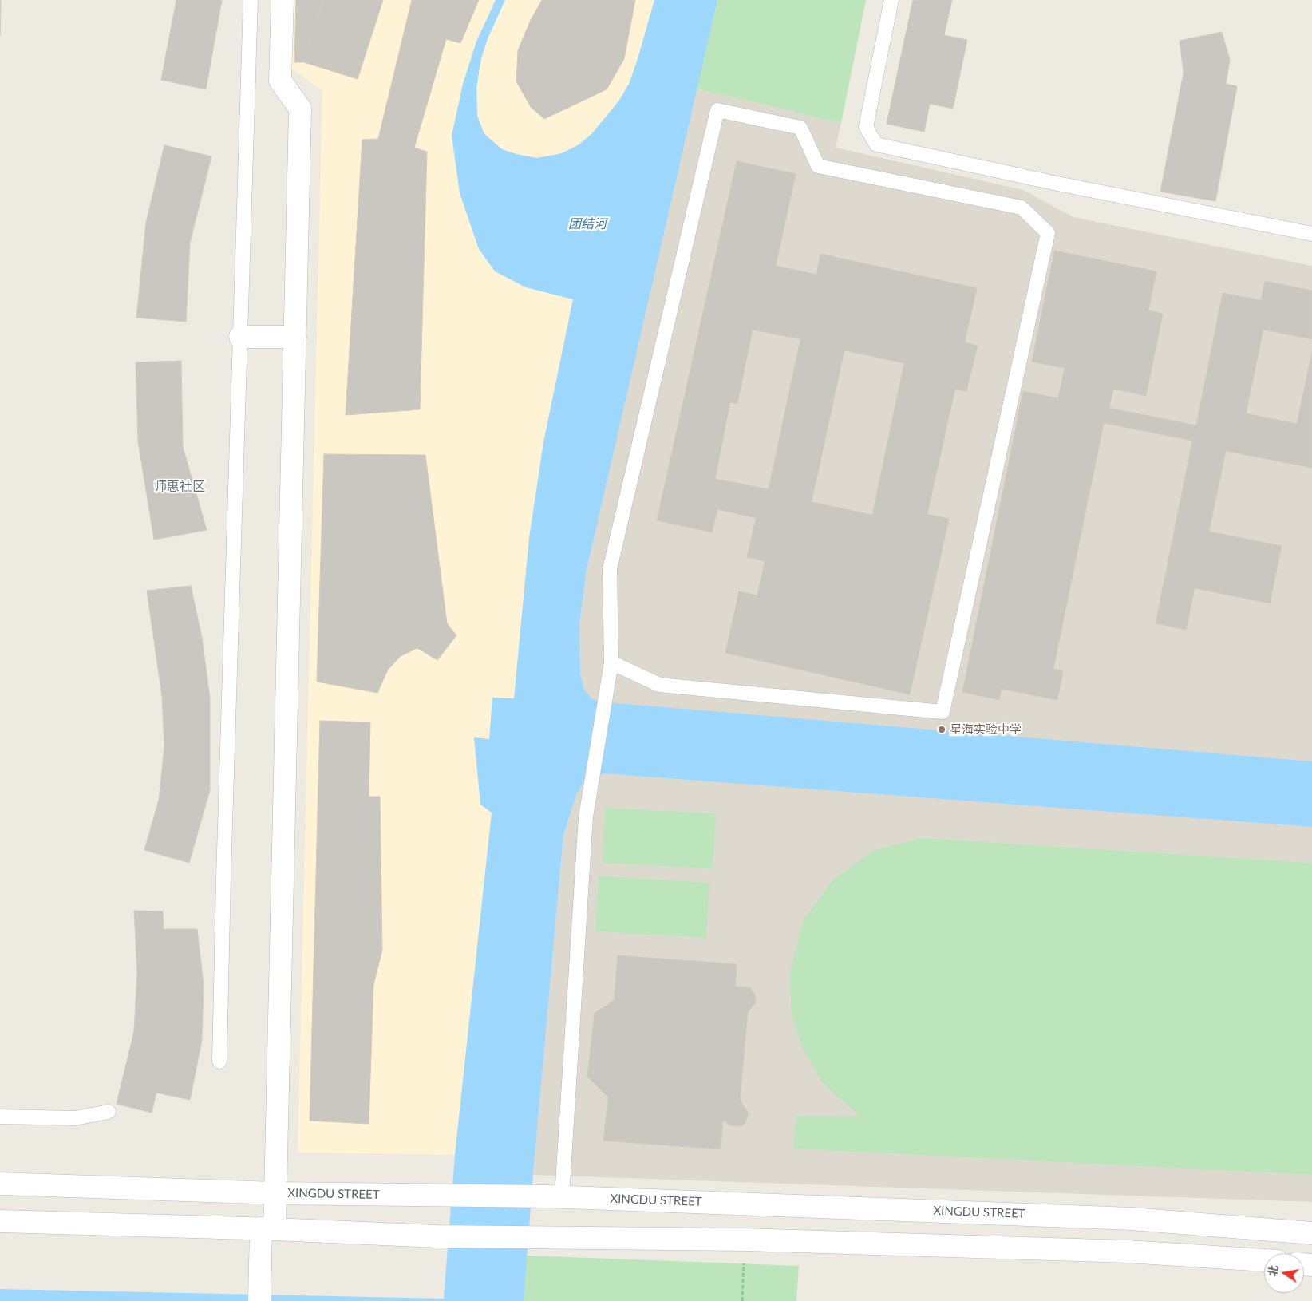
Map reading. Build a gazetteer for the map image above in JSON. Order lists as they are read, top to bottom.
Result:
{
  "streets": {
    "main road": ["XINGDU STREET"]
  },
  "districts": ["师惠社区"],
  "water": ["团结河"],
  "places": ["星海实验中学"],
  "north": "left"
}
